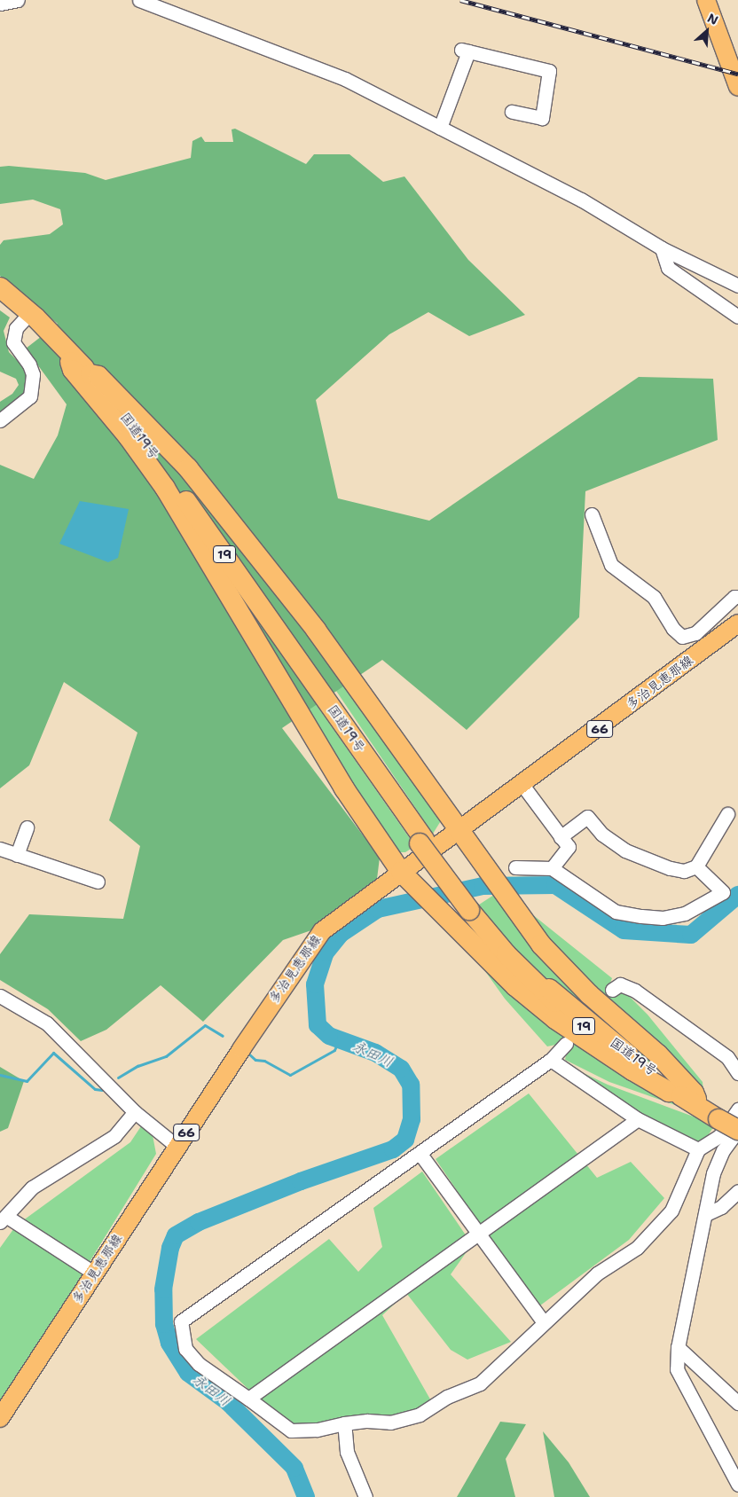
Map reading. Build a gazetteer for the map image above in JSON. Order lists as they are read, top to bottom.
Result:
{
  "streets": {
    "highway": ["国道19号", "19"],
    "main road": ["多治見恵那線", "66"]
  },
  "water": ["永田川"],
  "north": "top right"
}
